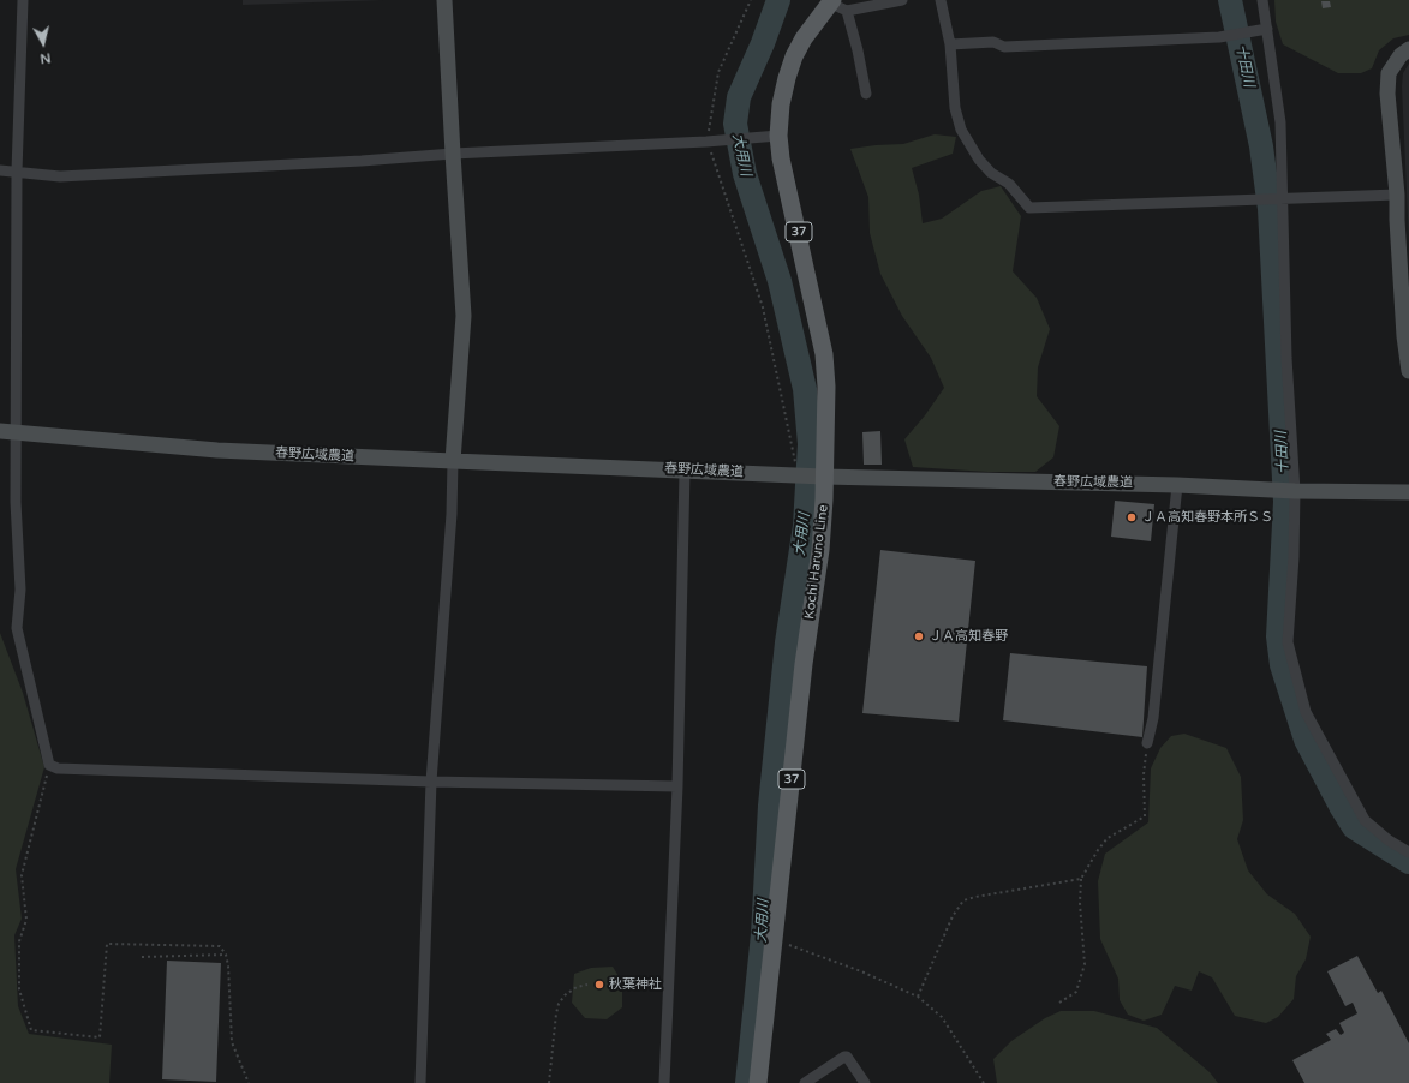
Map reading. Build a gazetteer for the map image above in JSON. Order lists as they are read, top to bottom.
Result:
{
  "streets": {
    "main road": ["37", "Kochi Haruno Line"],
    "street": ["春野広域農道"]
  },
  "crossings": [
    ["春野広域農道", "Kochi Haruno Line"]
  ],
  "water": ["十田川", "大用川"],
  "places": ["ＪＡ高知春野本所ＳＳ", "ＪＡ高知春野", "秋葉神社"],
  "north": "bottom"
}
